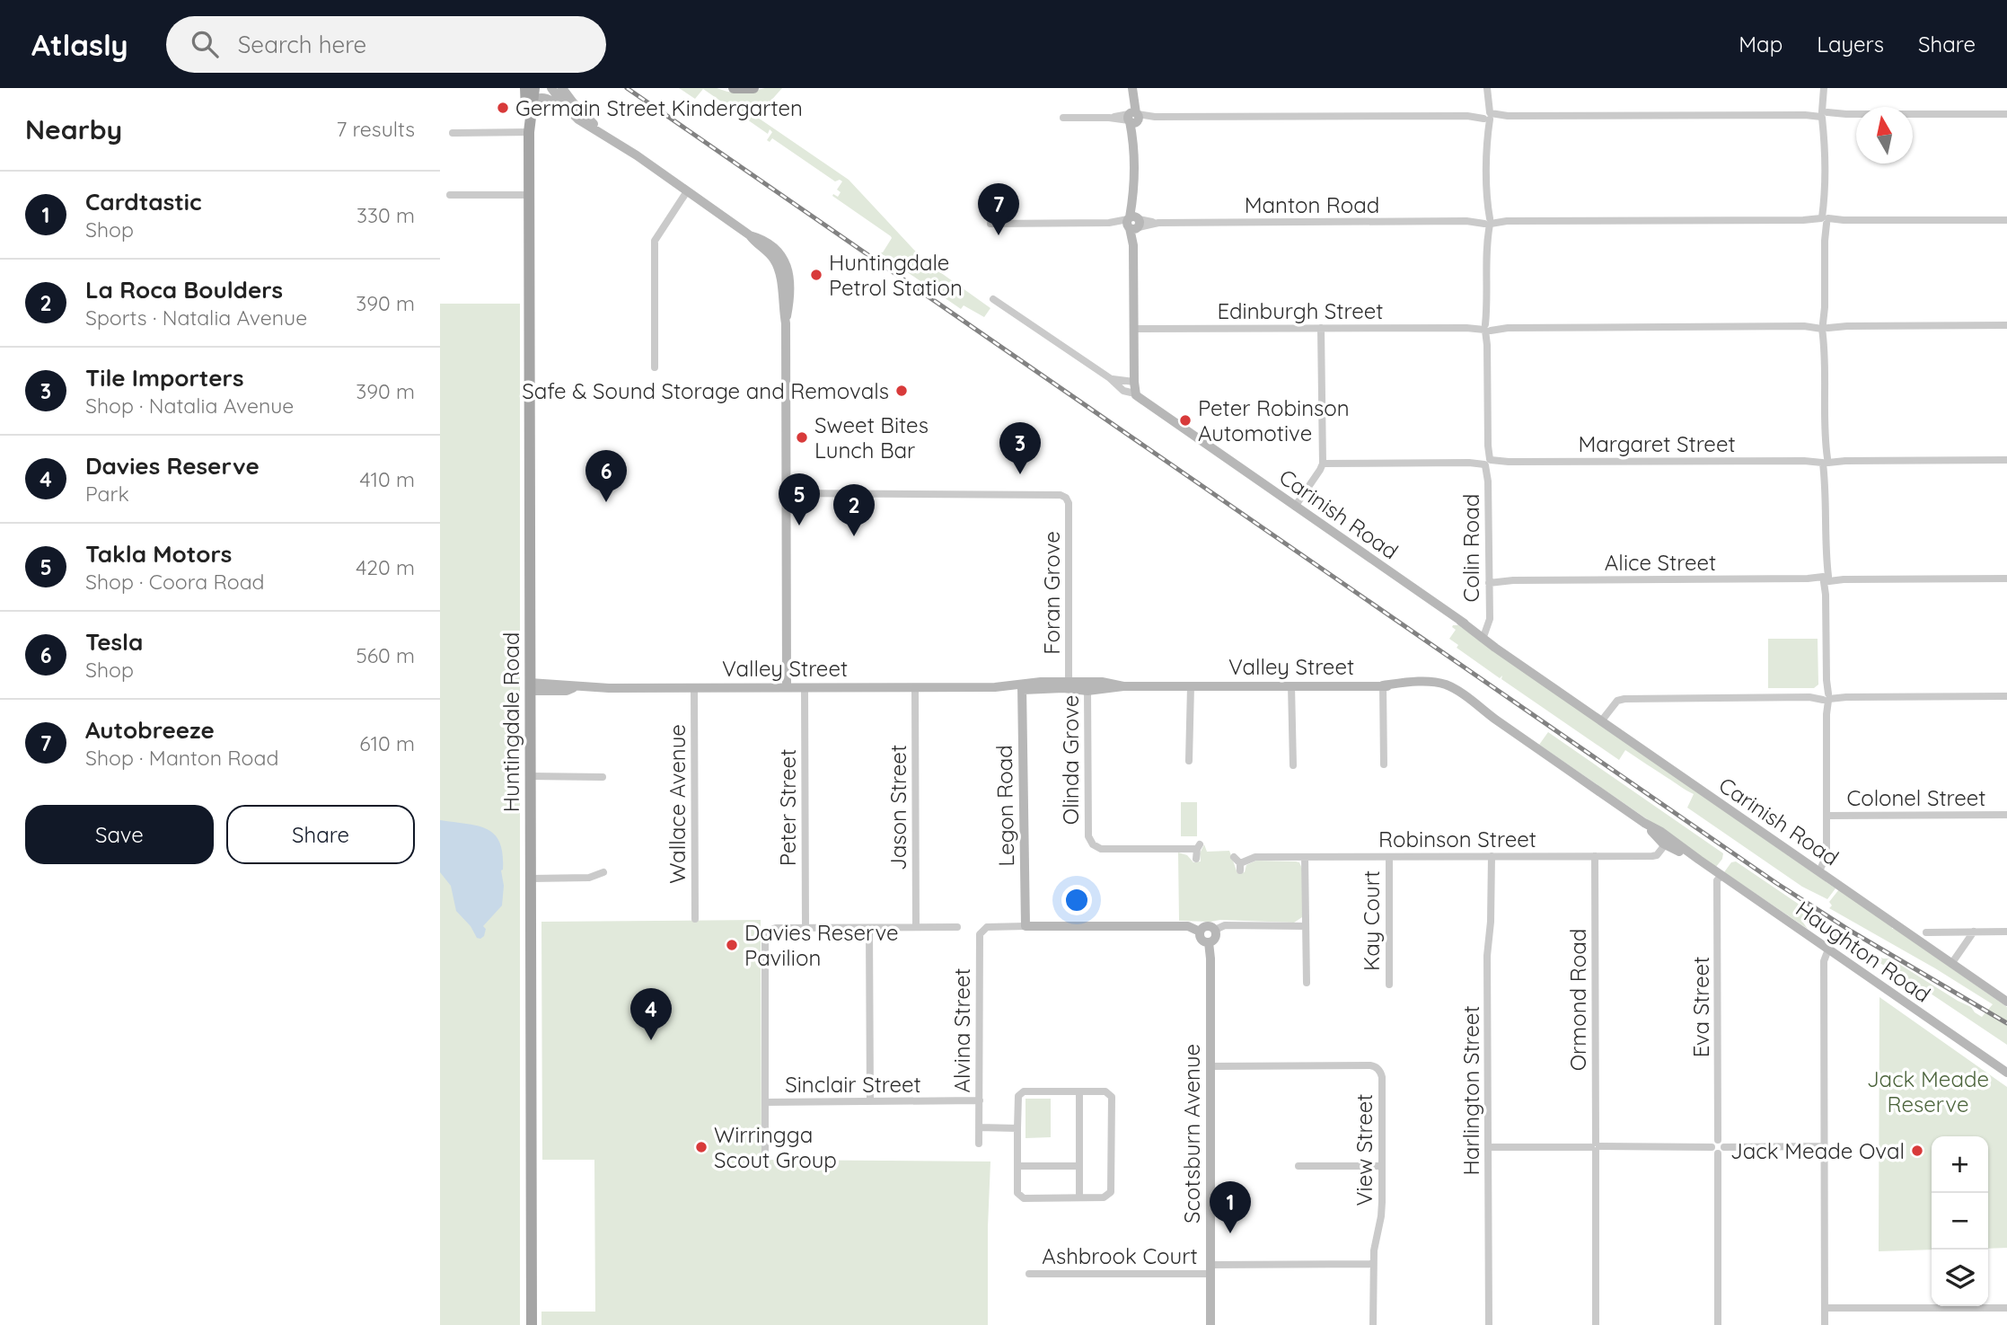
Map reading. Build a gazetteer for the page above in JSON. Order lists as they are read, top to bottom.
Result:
{
  "streets": {
    "main road": ["Huntingdale Road"],
    "street": [
      "Manton Road",
      "Edinburgh Street",
      "Margaret Street",
      "Carinish Road",
      "Colin Road",
      "Alice Street",
      "Foran Grove",
      "Valley Street",
      "Olinda Grove",
      "Colonel Street",
      "Wallace Avenue",
      "Legon Road",
      "Peter Street",
      "Jason Street",
      "Robinson Street",
      "Kay Court",
      "Haughton Road",
      "Ormond Road",
      "Eva Street",
      "Alvina Street",
      "Sinclair Street",
      "Harlington Street",
      "Scotsburn Avenue",
      "View Street",
      "Ashbrook Court"
    ]
  },
  "crossings": [
    ["Manton Road", "Colin Road"],
    ["Edinburgh Street", "Colin Road"],
    ["Margaret Street", "Colin Road"],
    ["Carinish Road", "Colin Road"],
    ["Colin Road", "Alice Street"],
    ["Foran Grove", "Valley Street"],
    ["Valley Street", "Huntingdale Road"],
    ["Valley Street", "Olinda Grove"],
    ["Valley Street", "Wallace Avenue"],
    ["Valley Street", "Legon Road"],
    ["Valley Street", "Peter Street"],
    ["Valley Street", "Jason Street"],
    ["Valley Street", "Haughton Road"],
    ["Legon Road", "Alvina Street"],
    ["Robinson Street", "Kay Court"],
    ["Robinson Street", "Haughton Road"],
    ["Robinson Street", "Ormond Road"],
    ["Robinson Street", "Harlington Street"],
    ["Haughton Road", "Eva Street"],
    ["Alvina Street", "Sinclair Street"],
    ["Scotsburn Avenue", "View Street"],
    ["Scotsburn Avenue", "Ashbrook Court"],
    ["View Street", "Ashbrook Court"]
  ],
  "parks": ["Jack Meade Reserve"],
  "places": [
    "Germain Street Kindergarten",
    "Huntingdale Petrol Station",
    "Safe & Sound Storage and Removals",
    "Peter Robinson Automotive",
    "Sweet Bites Lunch Bar",
    "Davies Reserve Pavilion",
    "Wirringga Scout Group",
    "Jack Meade Oval"
  ],
  "north": "top",
  "page": {
    "header": "Atlasly",
    "search": "Search here",
    "nav": ["Map", "Layers", "Share"],
    "heading": ["Nearby", "7 results"],
    "list": [
      {
        "mark": "1",
        "name": "Cardtastic",
        "note": "Shop",
        "value": "330 m"
      },
      {
        "mark": "2",
        "name": "La Roca Boulders",
        "note": "Sports · Natalia Avenue",
        "value": "390 m"
      },
      {
        "mark": "3",
        "name": "Tile Importers",
        "note": "Shop · Natalia Avenue",
        "value": "390 m"
      },
      {
        "mark": "4",
        "name": "Davies Reserve",
        "note": "Park",
        "value": "410 m"
      },
      {
        "mark": "5",
        "name": "Takla Motors",
        "note": "Shop · Coora Road",
        "value": "420 m"
      },
      {
        "mark": "6",
        "name": "Tesla",
        "note": "Shop",
        "value": "560 m"
      },
      {
        "mark": "7",
        "name": "Autobreeze",
        "note": "Shop · Manton Road",
        "value": "610 m"
      }
    ],
    "pins": [
      "7",
      "3",
      "6",
      "5",
      "2",
      "4",
      "1"
    ],
    "buttons": ["Save", "Share"],
    "map_buttons": ["+", "−"]
  }
}
